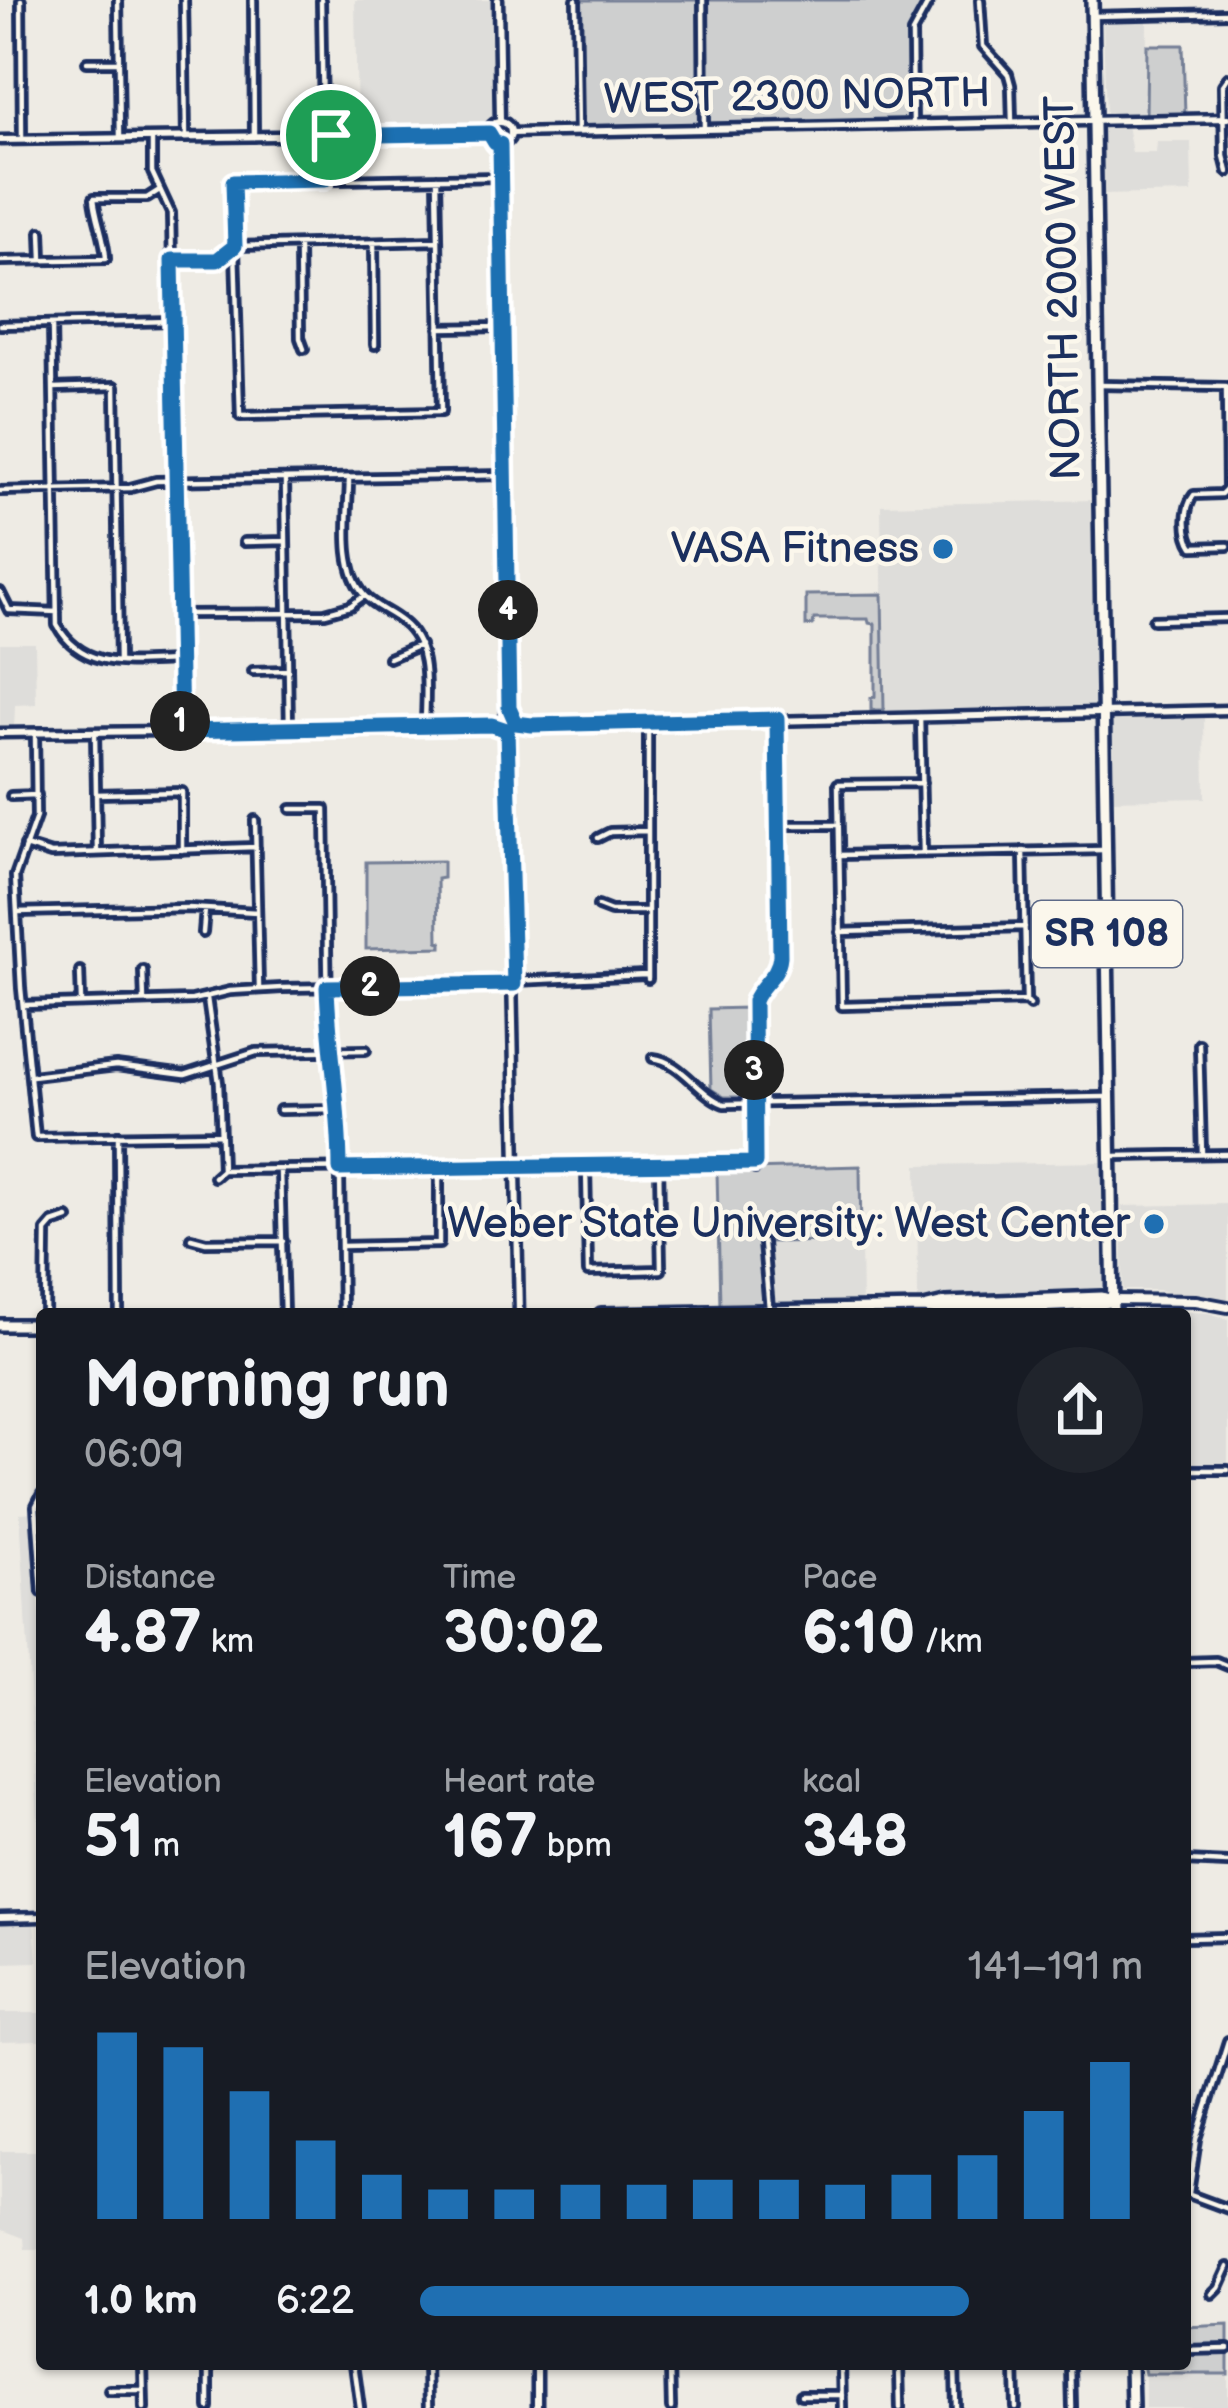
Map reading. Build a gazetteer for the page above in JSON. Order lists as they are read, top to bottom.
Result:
{
  "streets": {
    "main road": ["NORTH 2000 WEST", "SR 108"],
    "street": ["WEST 2300 NORTH"]
  },
  "crossings": [
    ["WEST 2300 NORTH", "NORTH 2000 WEST"],
    ["NORTH 2000 WEST", "SR 108"]
  ],
  "places": ["VASA Fitness", "Weber State University: West Center"],
  "page": {
    "pins": [
      "4",
      "1",
      "2",
      "3"
    ],
    "heading": ["Morning run", "06:09"],
    "stats": [
      ["Distance", "4.87 km"],
      ["Time", "30:02"],
      ["Pace", "6:10 /km"],
      ["Elevation", "51 m"],
      ["Heart rate", "167 bpm"],
      ["kcal", "348"]
    ],
    "chart": ["Elevation", "141–191 m"],
    "list": [
      {
        "name": "1.0 km",
        "note": "6:22"
      }
    ]
  }
}
